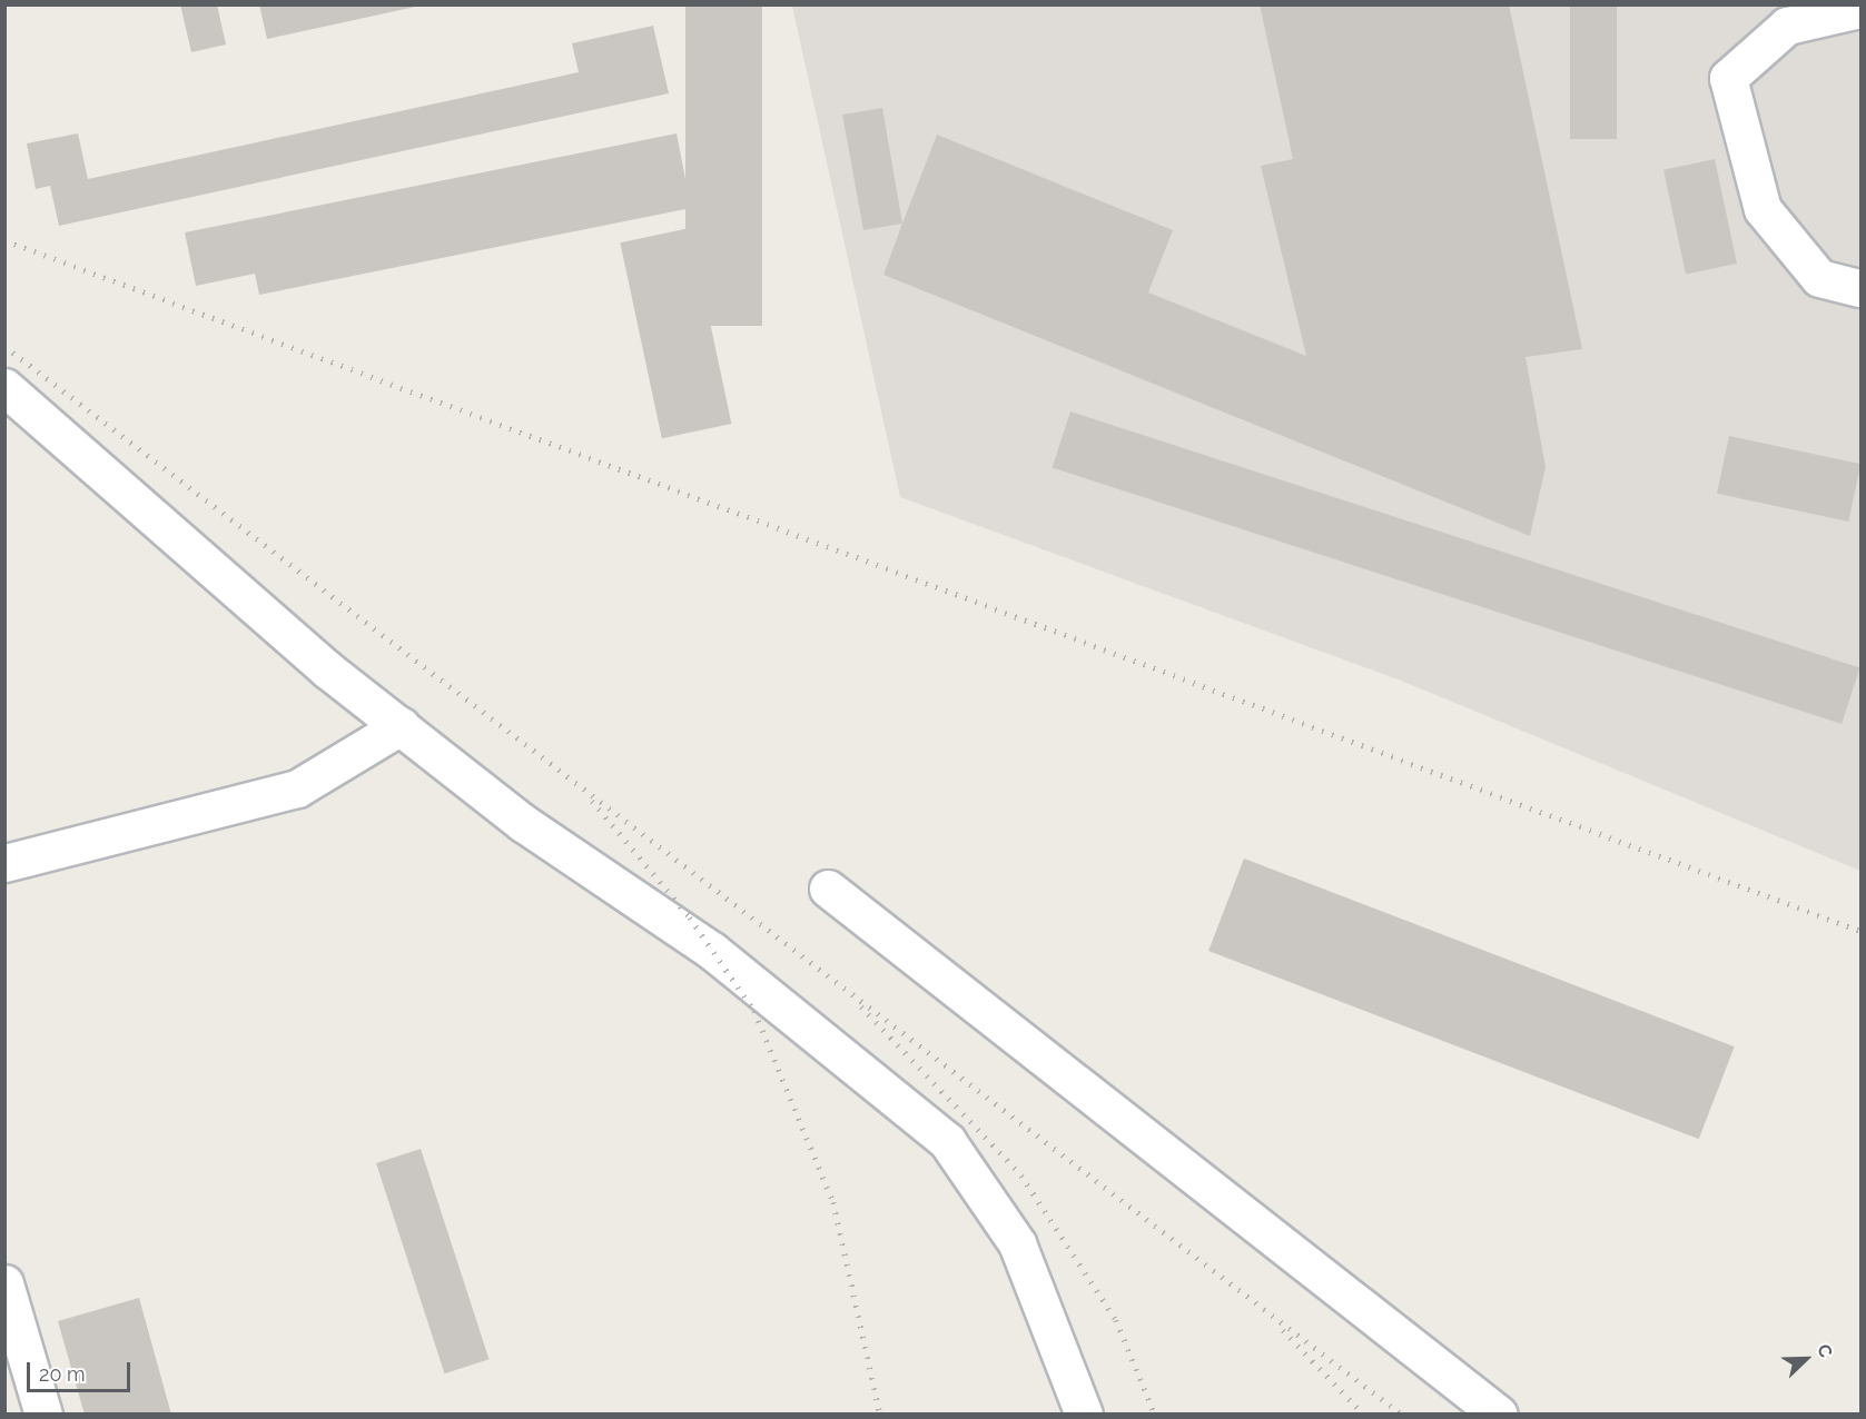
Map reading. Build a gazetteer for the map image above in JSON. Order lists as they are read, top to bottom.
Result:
{
  "scale_bar": "20 m",
  "north": "top right"
}
